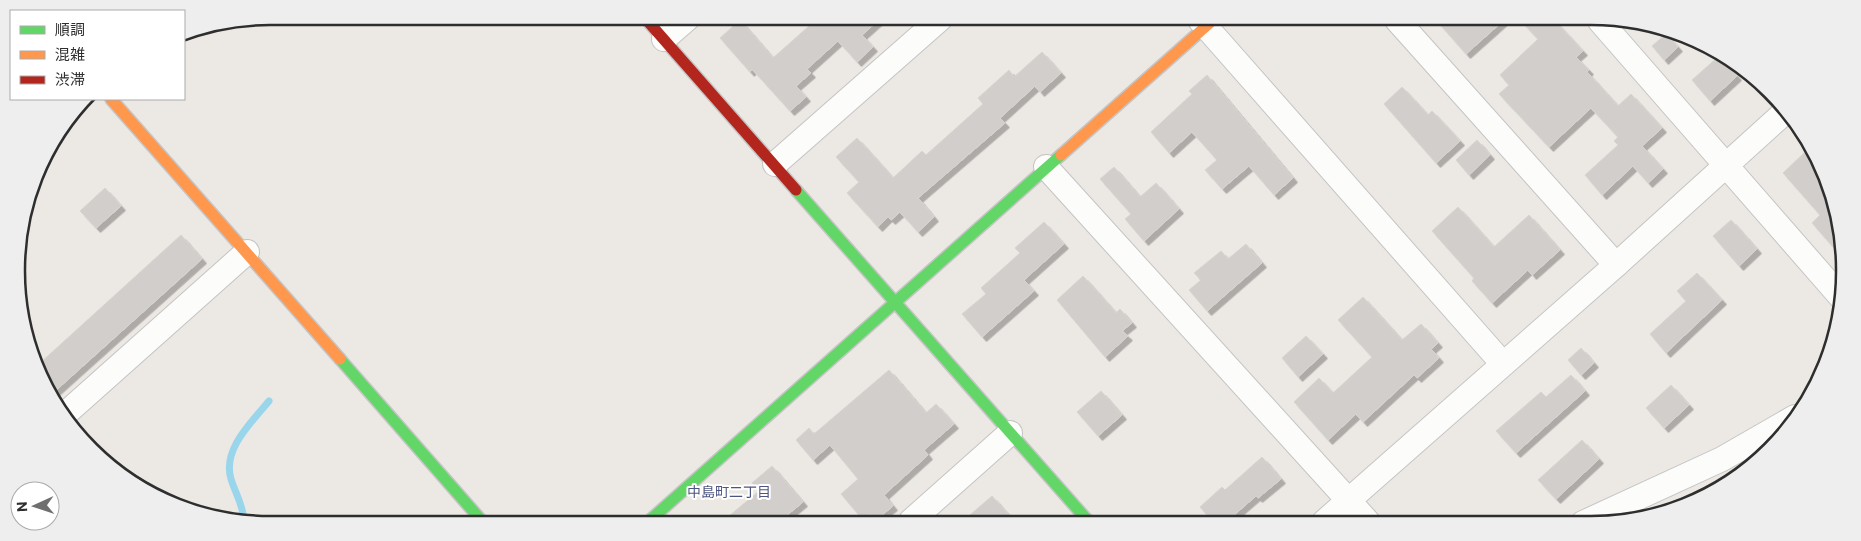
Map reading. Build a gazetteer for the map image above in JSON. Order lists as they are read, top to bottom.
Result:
{
  "districts": ["中島町二丁目"],
  "legend": ["順調", "混雑", "渋滞"],
  "north": "left"
}
